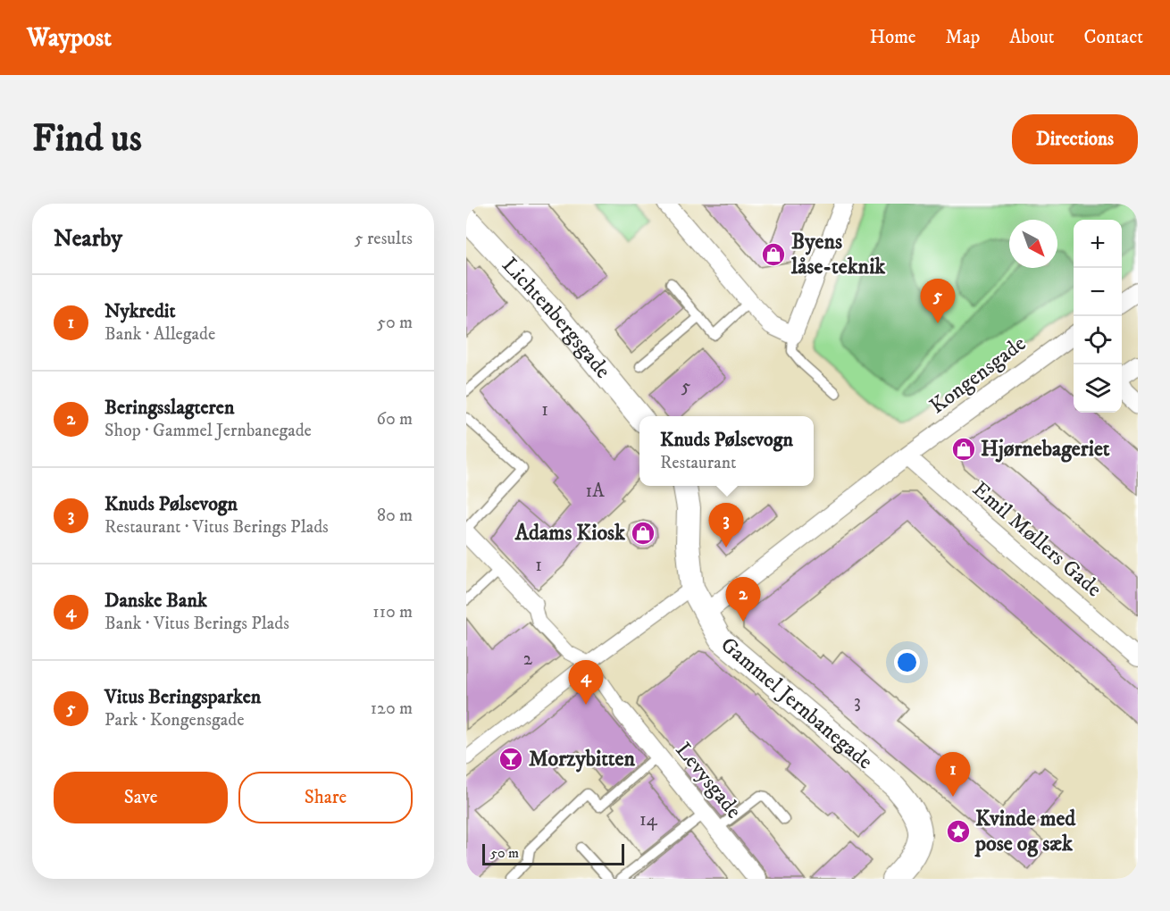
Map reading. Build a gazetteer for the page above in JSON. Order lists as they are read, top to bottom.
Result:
{
  "streets": {
    "street": [
      "Lichtenbergsgade",
      "Kongensgade",
      "Emil Møllers Gade",
      "Gammel Jernbanegade",
      "Levysgade"
    ]
  },
  "crossings": [
    ["Kongensgade", "Emil Møllers Gade"],
    ["Kongensgade", "Gammel Jernbanegade"]
  ],
  "places": {
    "shop": ["Byens låse-teknik", "Hjørnebageriet", "Adams Kiosk"],
    "bar": ["Morzybitten"],
    "place": ["Kvinde med pose og sæk"]
  },
  "house_numbers": [
    "5",
    "1",
    "1A",
    "1",
    "2",
    "3",
    "14"
  ],
  "scale_bar": "50 m",
  "north": "bottom right",
  "page": {
    "header": "Waypost",
    "nav": [
      "Home",
      "Map",
      "About",
      "Contact"
    ],
    "buttons": [
      "Directions",
      ["Save", "Share"]
    ],
    "title": "Find us",
    "heading": ["Nearby", "5 results"],
    "map_buttons": ["+", "−"],
    "list": [
      {
        "mark": "1",
        "name": "Nykredit",
        "note": "Bank · Allegade",
        "value": "50 m"
      },
      {
        "mark": "2",
        "name": "Beringsslagteren",
        "note": "Shop · Gammel Jernbanegade",
        "value": "60 m"
      },
      {
        "mark": "3",
        "name": "Knuds Pølsevogn",
        "note": "Restaurant · Vitus Berings Plads",
        "value": "80 m"
      },
      {
        "mark": "4",
        "name": "Danske Bank",
        "note": "Bank · Vitus Berings Plads",
        "value": "110 m"
      },
      {
        "mark": "5",
        "name": "Vitus Beringsparken",
        "note": "Park · Kongensgade",
        "value": "120 m"
      }
    ],
    "pins": [
      "5",
      "3",
      "2",
      "4",
      "1"
    ],
    "popup": ["Knuds Pølsevogn", "Restaurant"],
    "scale": "50 m"
  }
}
